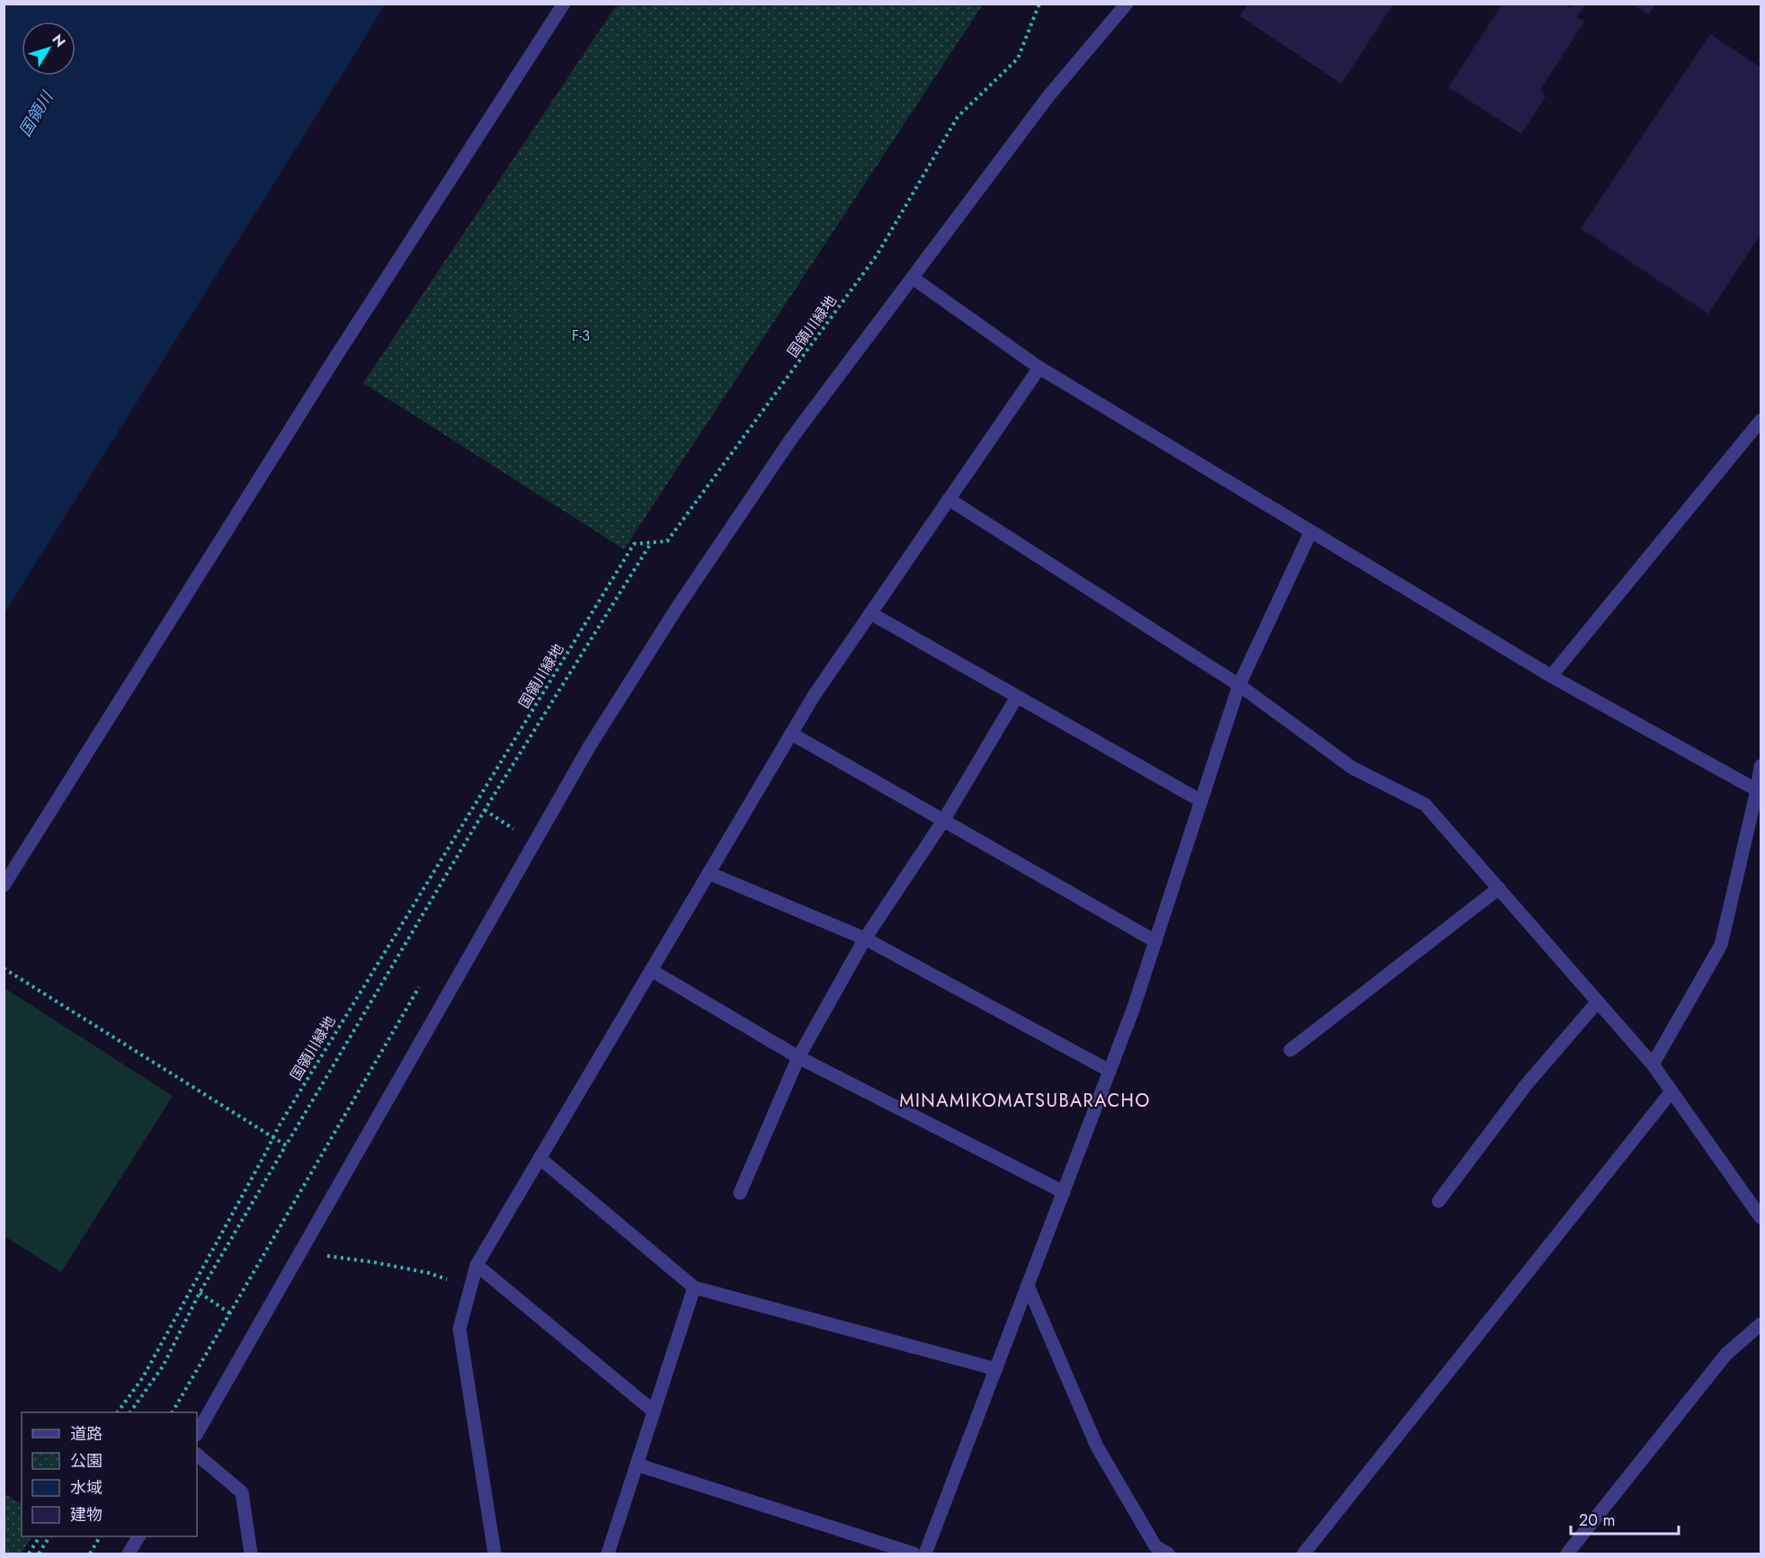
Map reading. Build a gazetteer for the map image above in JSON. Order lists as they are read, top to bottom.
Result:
{
  "streets": {
    "path": ["国領川緑地"]
  },
  "districts": ["MINAMIKOMATSUBARACHO"],
  "water": ["国領川"],
  "parks": ["F-3"],
  "legend": [
    "道路",
    "公園",
    "水域",
    "建物"
  ],
  "scale_bar": "20 m",
  "north": "top right"
}
